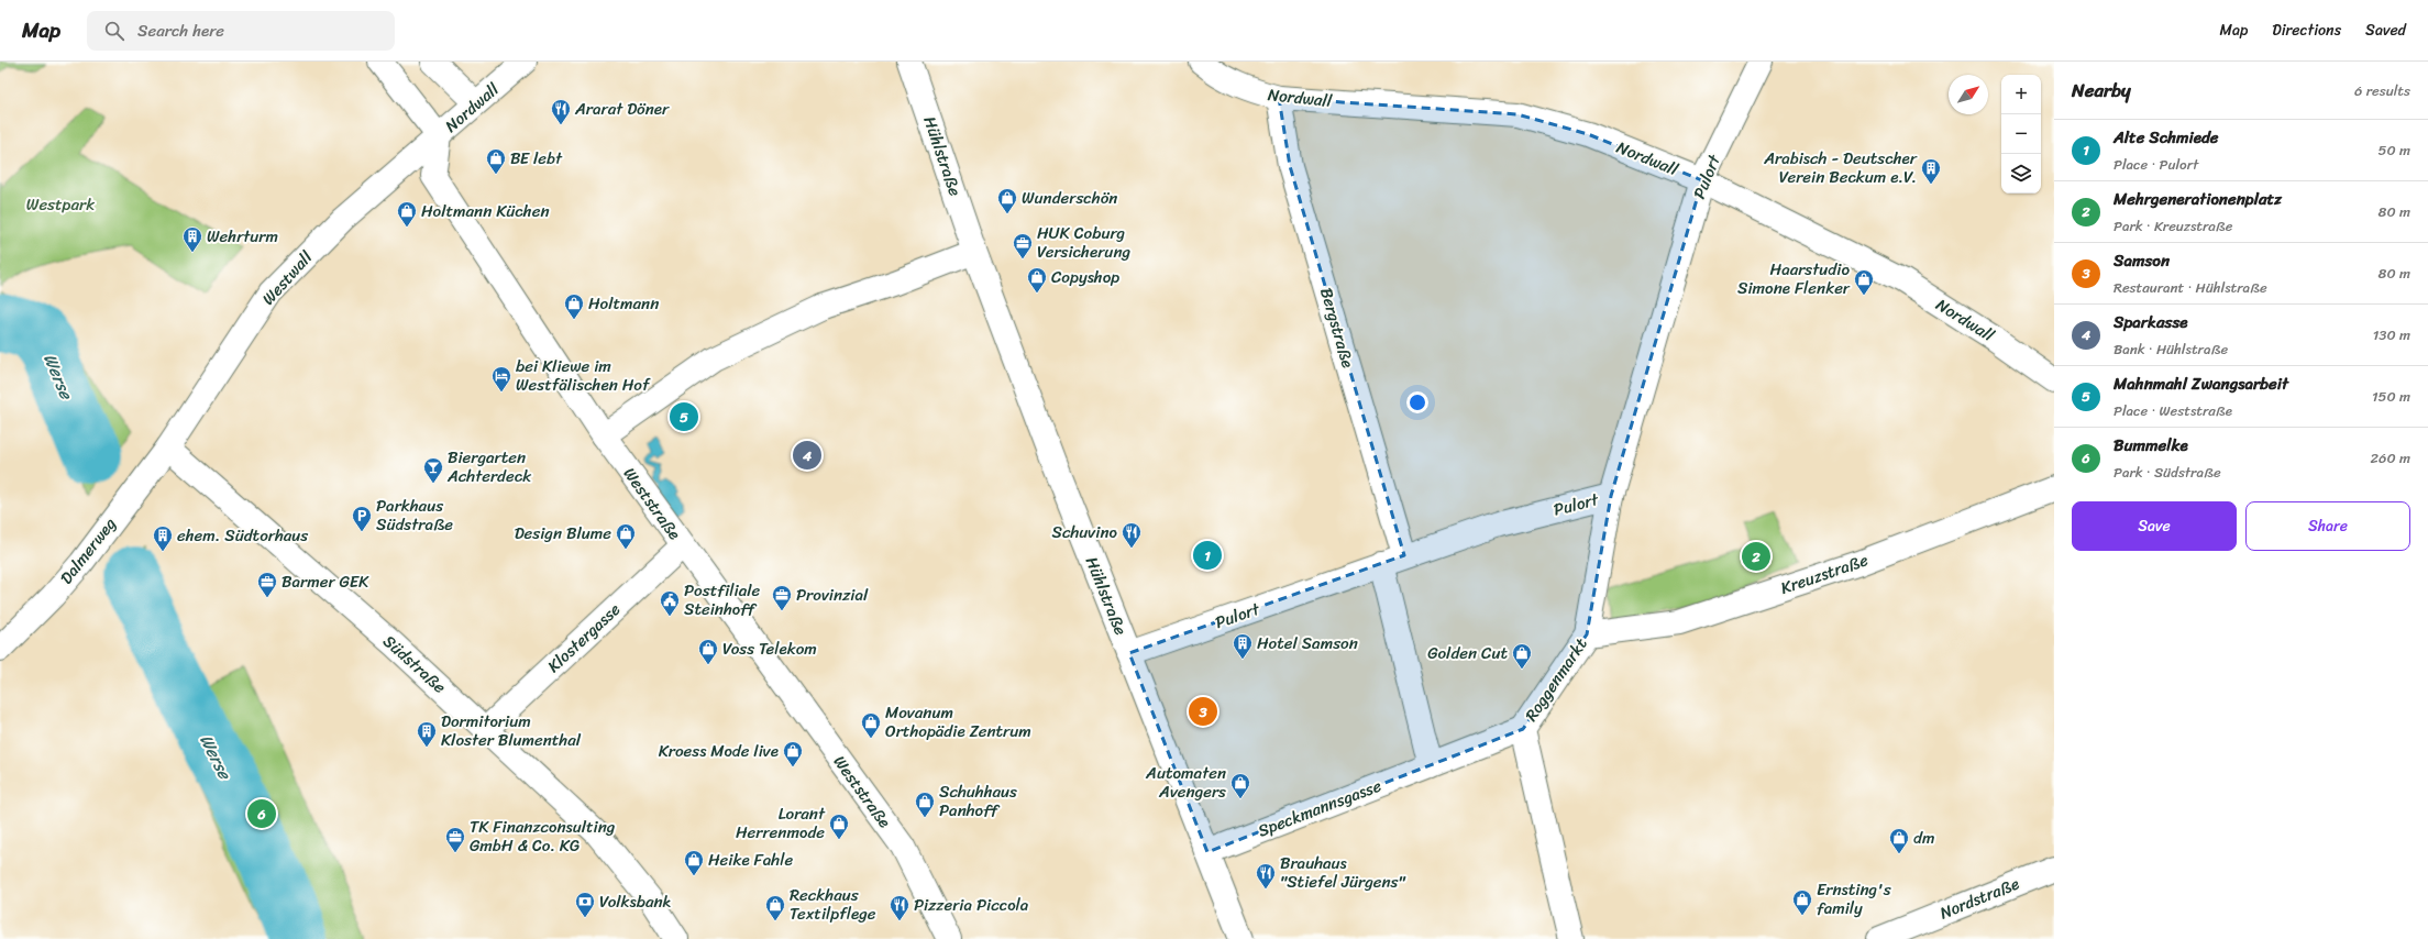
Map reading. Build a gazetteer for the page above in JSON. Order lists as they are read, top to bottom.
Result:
{
  "streets": {
    "street": [
      "Nordwall",
      "Hühlstraße",
      "Pulort",
      "Westwall",
      "Bergstraße",
      "Weststraße",
      "Dalmerweg",
      "Kreuzstraße",
      "Klostergasse",
      "Südstraße",
      "Roggenmarkt",
      "Speckmannsgasse",
      "Nordstraße"
    ]
  },
  "crossings": [
    ["Nordwall", "Pulort"],
    ["Nordwall", "Westwall"],
    ["Nordwall", "Bergstraße"],
    ["Nordwall", "Weststraße"],
    ["Hühlstraße", "Pulort"],
    ["Hühlstraße", "Speckmannsgasse"],
    ["Pulort", "Bergstraße"],
    ["Pulort", "Roggenmarkt"],
    ["Westwall", "Weststraße"],
    ["Westwall", "Dalmerweg"],
    ["Westwall", "Südstraße"],
    ["Weststraße", "Klostergasse"],
    ["Dalmerweg", "Südstraße"],
    ["Kreuzstraße", "Roggenmarkt"],
    ["Klostergasse", "Südstraße"],
    ["Roggenmarkt", "Speckmannsgasse"]
  ],
  "water": ["Werse"],
  "parks": ["Westpark"],
  "places": {
    "restaurant": [
      "Ararat Döner",
      "Schuvino",
      "Brauhaus \"Stiefel Jürgens\"",
      "Pizzeria Piccola"
    ],
    "shop": [
      "BE lebt",
      "Wunderschön",
      "Holtmann Küchen",
      "Copyshop",
      "Haarstudio Simone Flenker",
      "Holtmann",
      "Design Blume",
      "Voss Telekom",
      "Golden Cut",
      "Movanum Orthopädie Zentrum",
      "Kroess Mode live",
      "Automaten Avengers",
      "Schuhhaus Panhoff",
      "Lorant Herrenmode",
      "dm",
      "Heike Fahle",
      "Ernsting's family",
      "Reckhaus Textilpflege"
    ],
    "building": [
      "Arabisch - Deutscher Verein Beckum e.V.",
      "Wehrturm",
      "ehem. Südtorhaus",
      "Hotel Samson",
      "Dormitorium Kloster Blumenthal"
    ],
    "office": [
      "HUK Coburg Versicherung",
      "Barmer GEK",
      "Provinzial",
      "TK Finanzconsulting GmbH & Co. KG"
    ],
    "hotel": ["bei Kliewe im Westfälischen Hof"],
    "bar": ["Biergarten Achterdeck"],
    "parking": ["Parkhaus Südstraße"],
    "public building": ["Postfiliale Steinhoff"],
    "bank": ["Volksbank"]
  },
  "north": "top right",
  "page": {
    "header": "Map",
    "search": "Search here",
    "nav": ["Map", "Directions", "Saved"],
    "heading": ["Nearby", "6 results"],
    "map_buttons": ["+", "−"],
    "list": [
      {
        "mark": "1",
        "name": "Alte Schmiede",
        "note": "Place · Pulort",
        "value": "50 m"
      },
      {
        "mark": "2",
        "name": "Mehrgenerationenplatz",
        "note": "Park · Kreuzstraße",
        "value": "80 m"
      },
      {
        "mark": "3",
        "name": "Samson",
        "note": "Restaurant · Hühlstraße",
        "value": "80 m"
      },
      {
        "mark": "4",
        "name": "Sparkasse",
        "note": "Bank · Hühlstraße",
        "value": "130 m"
      },
      {
        "mark": "5",
        "name": "Mahnmahl Zwangsarbeit",
        "note": "Place · Weststraße",
        "value": "150 m"
      },
      {
        "mark": "6",
        "name": "Bummelke",
        "note": "Park · Südstraße",
        "value": "260 m"
      }
    ],
    "pins": [
      "5",
      "4",
      "1",
      "2",
      "3",
      "6"
    ],
    "buttons": ["Save", "Share"]
  }
}
